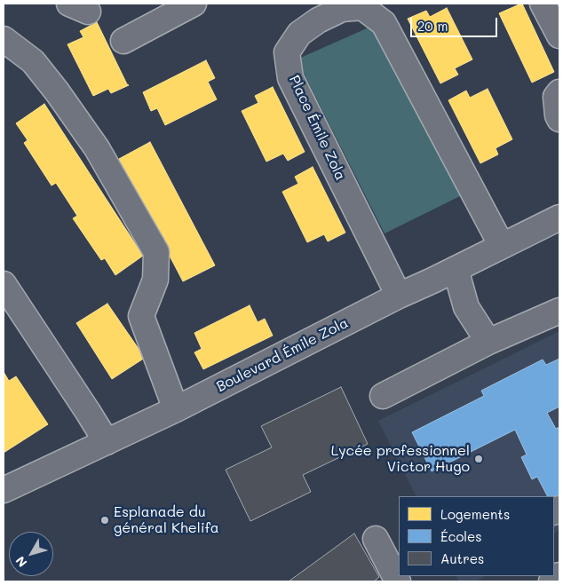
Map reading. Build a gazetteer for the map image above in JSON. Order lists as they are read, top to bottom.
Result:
{
  "streets": {
    "street": ["Place Émile Zola", "Boulevard Émile Zola"]
  },
  "crossings": [
    ["Place Émile Zola", "Boulevard Émile Zola"]
  ],
  "places": ["Lycée professionnel Victor Hugo", "Esplanade du général Khelifa"],
  "legend": ["Logements", "Écoles", "Autres"],
  "scale_bar": "20 m",
  "north": "bottom left"
}
